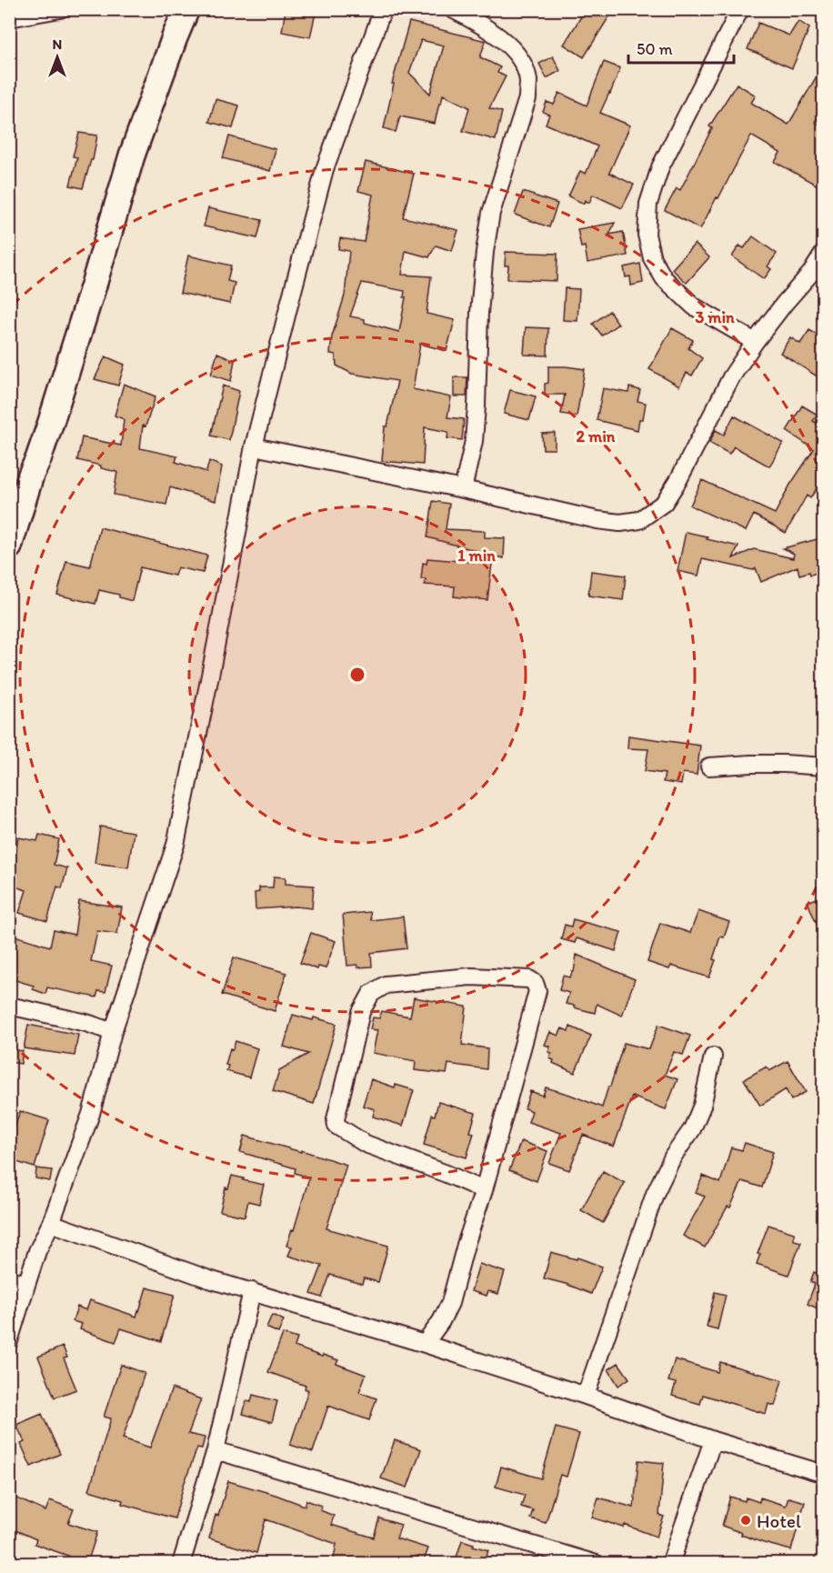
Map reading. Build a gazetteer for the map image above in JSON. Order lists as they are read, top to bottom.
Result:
{
  "places": ["Hotel"],
  "scale_bar": "50 m",
  "north": "top",
  "rings": ["3 min", "2 min", "1 min"]
}
